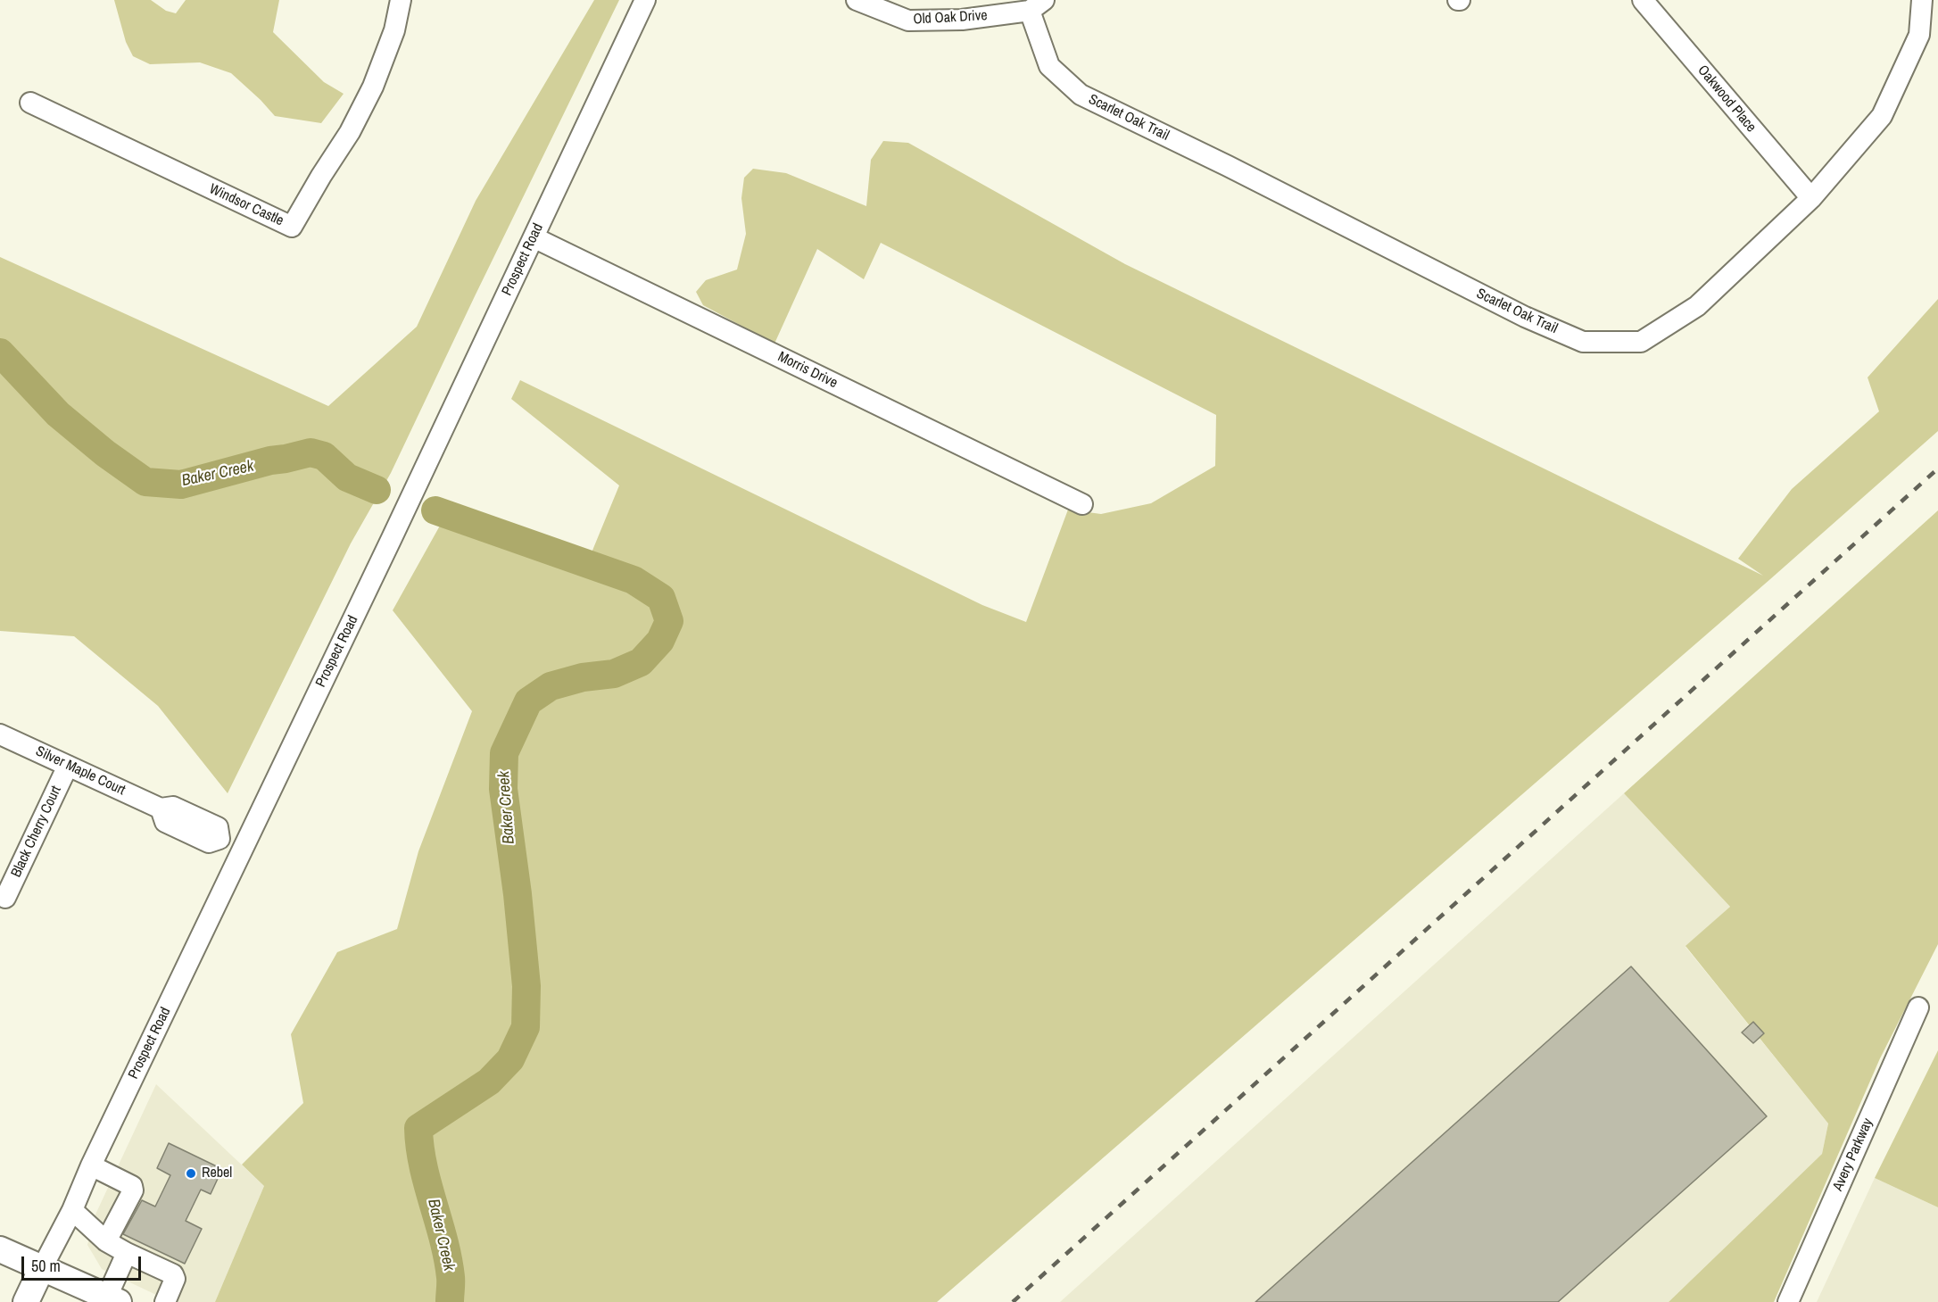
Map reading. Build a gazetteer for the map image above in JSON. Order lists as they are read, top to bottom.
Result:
{
  "streets": {
    "main road": ["Prospect Road"],
    "street": [
      "Old Oak Drive",
      "Oakwood Place",
      "Scarlet Oak Trail",
      "Windsor Castle",
      "Morris Drive",
      "Silver Maple Court",
      "Black Cherry Court",
      "Avery Parkway"
    ]
  },
  "crossings": [
    ["Old Oak Drive", "Scarlet Oak Trail"],
    ["Oakwood Place", "Scarlet Oak Trail"],
    ["Prospect Road", "Morris Drive"],
    ["Prospect Road", "Silver Maple Court"],
    ["Silver Maple Court", "Black Cherry Court"]
  ],
  "water": ["Baker Creek"],
  "places": ["Rebel"],
  "scale_bar": "50 m"
}
